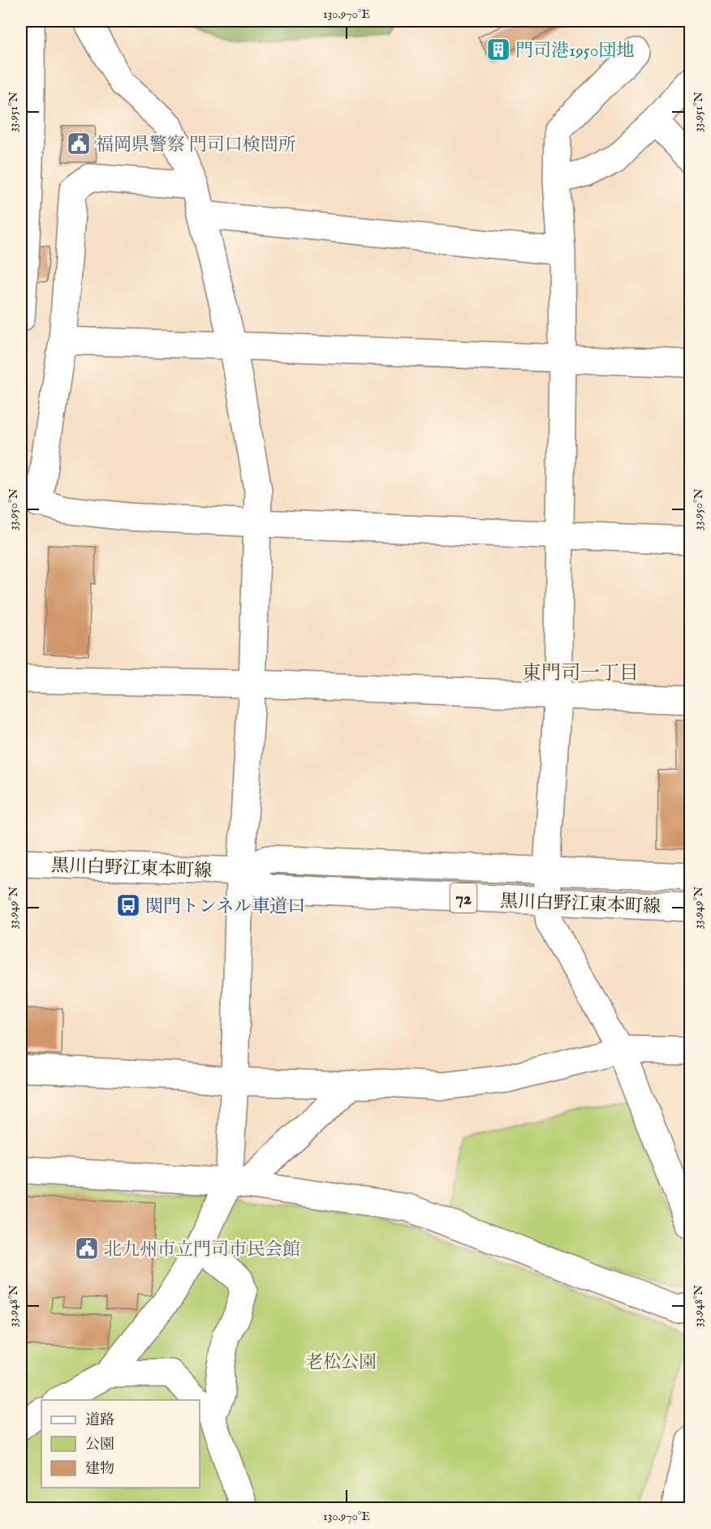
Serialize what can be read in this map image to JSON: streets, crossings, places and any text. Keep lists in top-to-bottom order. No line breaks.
{"streets":{"main road":["黒川白野江東本町線","72"]},"districts":["東門司一丁目"],"parks":["老松公園"],"places":{"building":["門司港1950団地"],"public building":["福岡県警察 門司口検問所","北九州市立門司市民会館"],"bus stop":["関門トンネル車道口"]},"legend":["道路","公園","建物"],"coordinates":["130.970°E","33.951°N","33.950°N","33.949°N","33.948°N"]}
